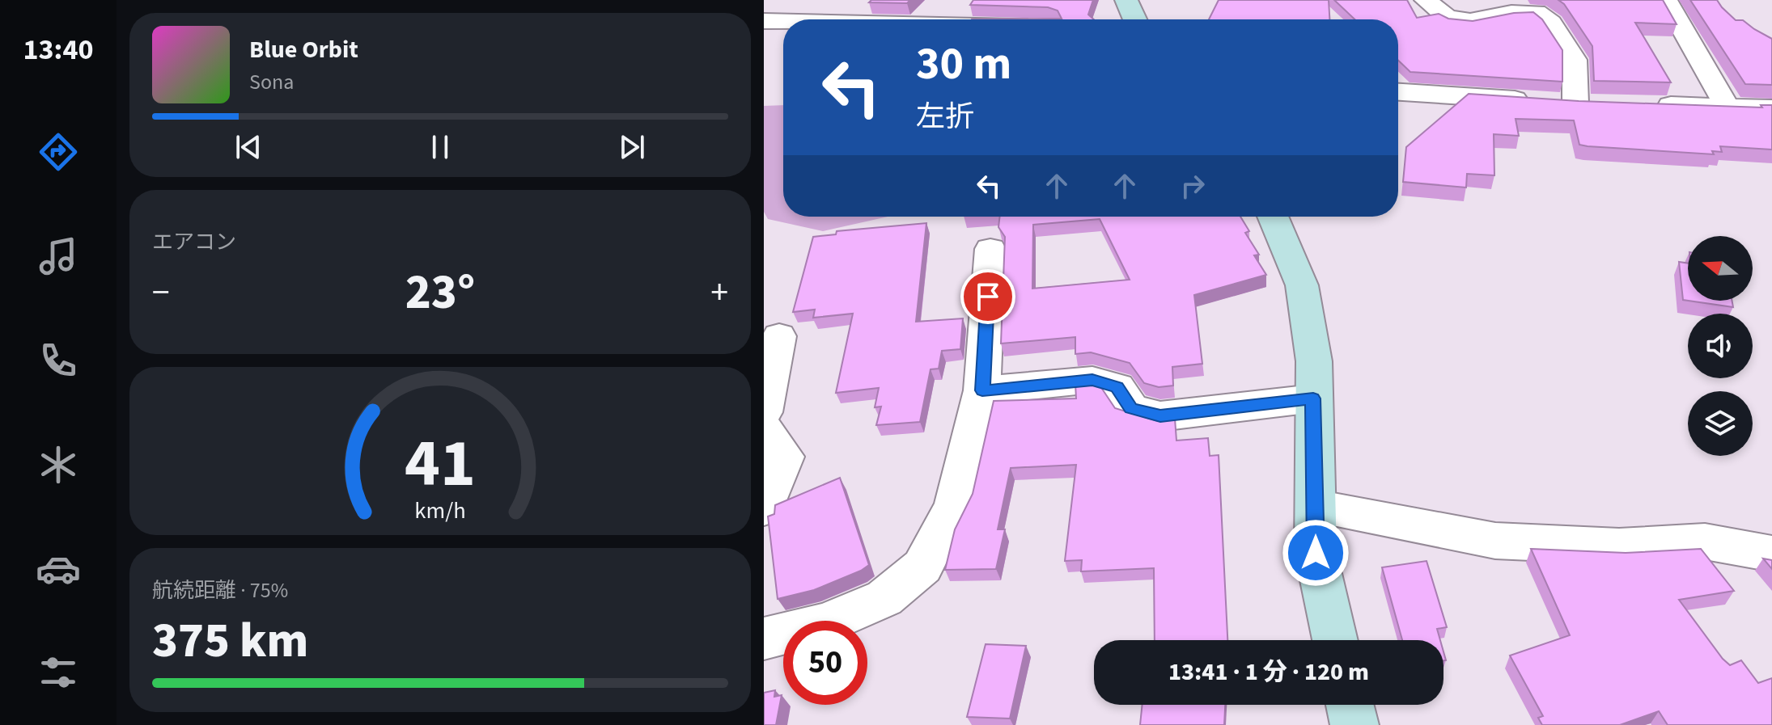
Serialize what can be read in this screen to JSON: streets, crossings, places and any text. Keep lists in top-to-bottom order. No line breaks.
{"north":"left","page":{"tabs":"13:40","turn":["30 m","左折"],"song":["Blue Orbit","Sona"],"tile":["エアコン",["航続距離 · 75%","375 km"]],"heat":["−","23°","+"],"limit":"50","trip":"13:41 · 1 分 · 120 m","gauge":["41","km/h"]}}
